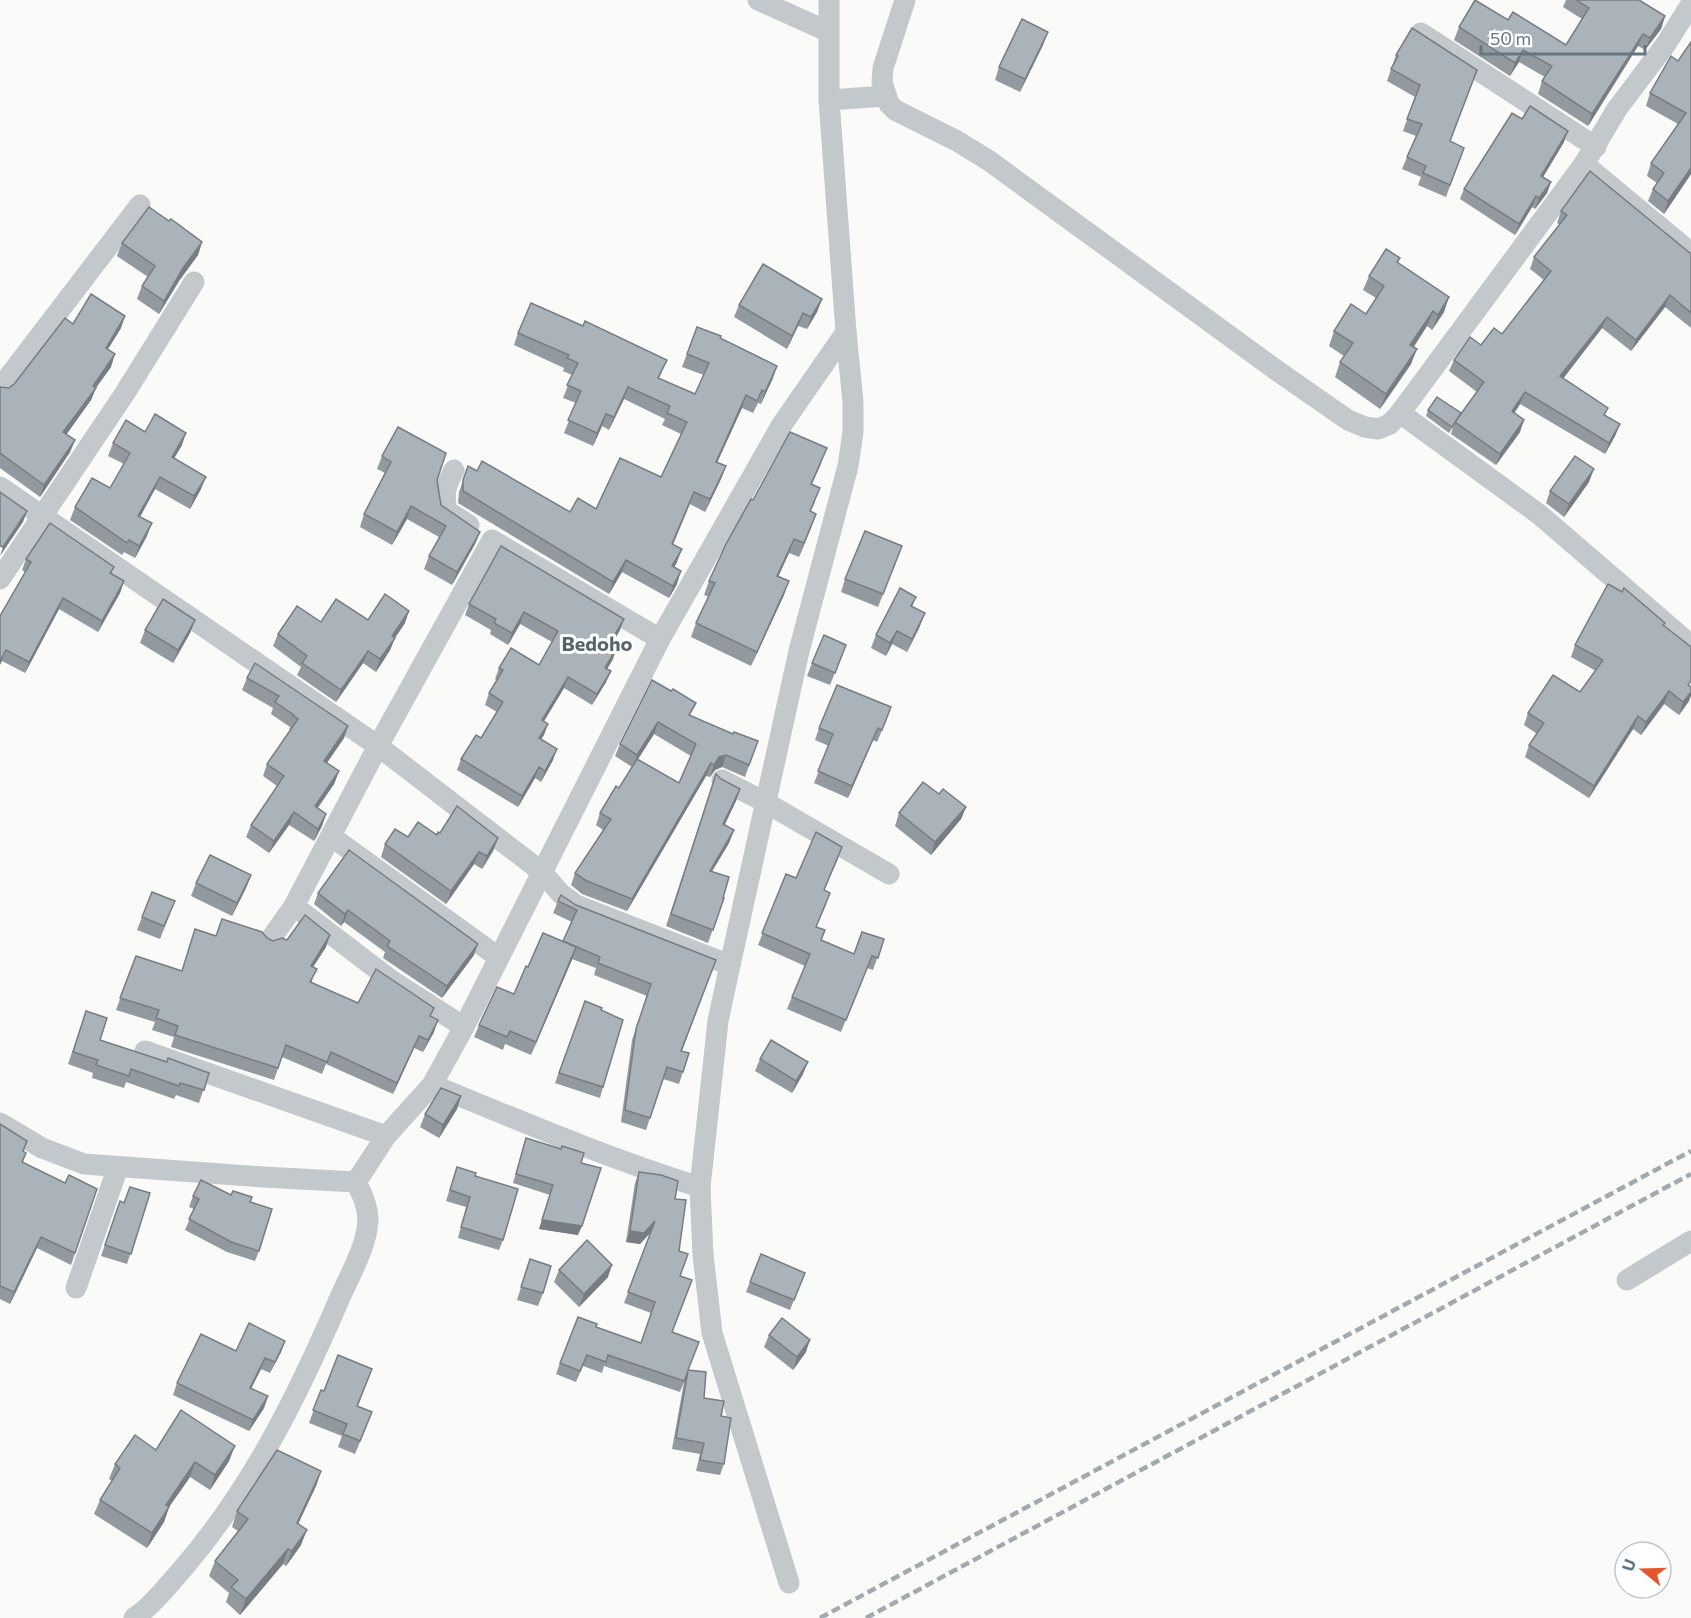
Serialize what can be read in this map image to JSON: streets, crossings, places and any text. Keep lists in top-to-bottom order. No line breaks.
{"districts":["Bedoho"],"scale_bar":"50 m","north":"left"}
